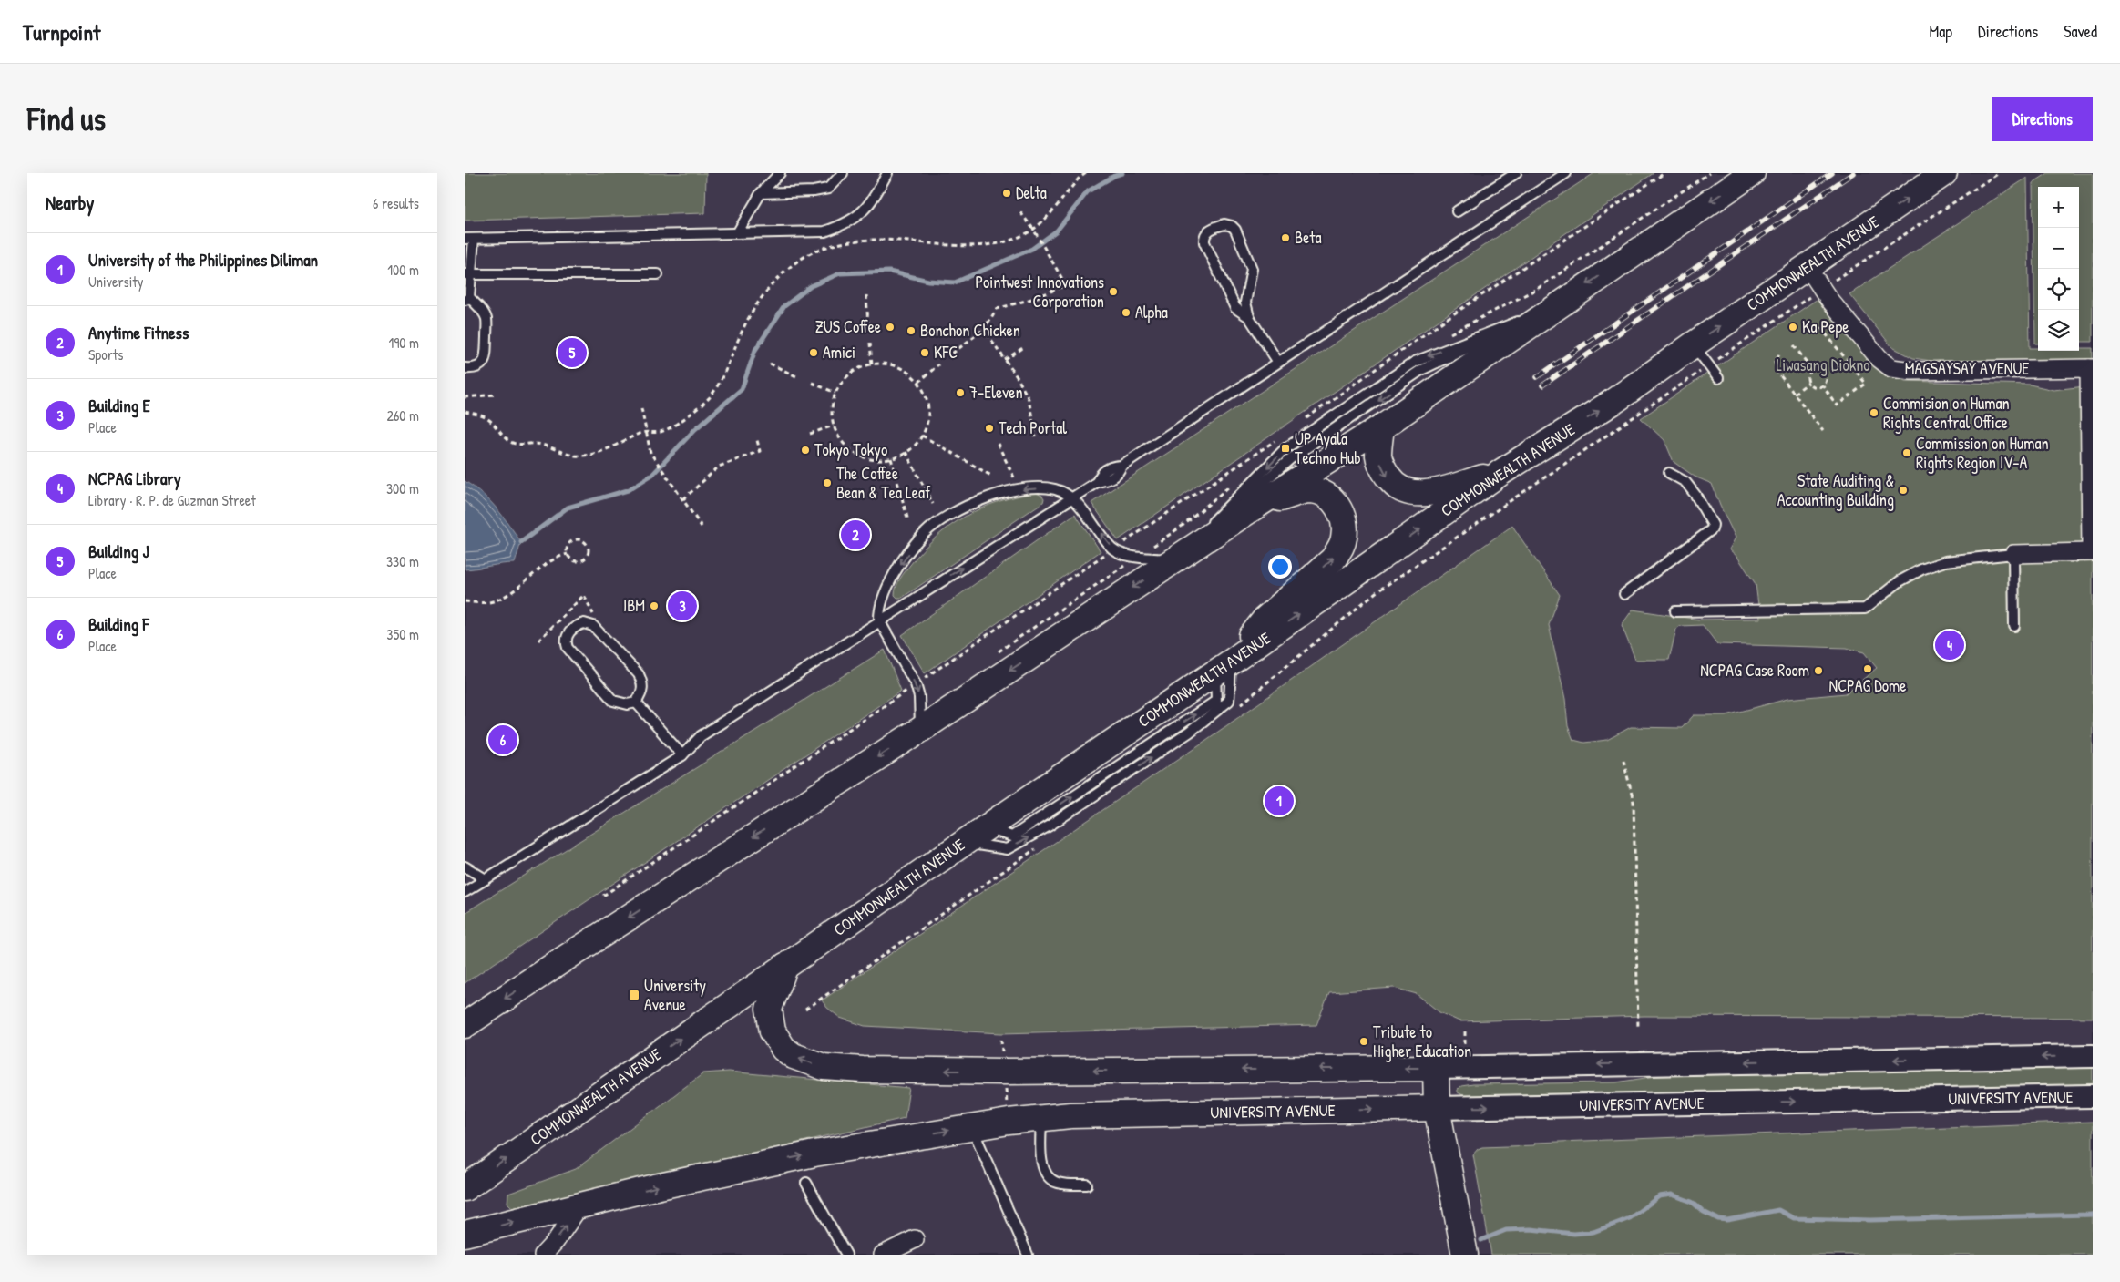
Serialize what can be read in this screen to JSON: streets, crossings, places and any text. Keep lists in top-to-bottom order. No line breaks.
{"streets":{"main road":["COMMONWEALTH AVENUE","UNIVERSITY AVENUE"],"street":["MAGSAYSAY AVENUE"]},"crossings":[["COMMONWEALTH AVENUE","MAGSAYSAY AVENUE"]],"parks":["Liwasang Diokno"],"places":{"other":["Delta","Beta","Pointwest Innovations Corporation","Alpha","ZUS Coffee","Ka Pepe","Bonchon Chicken","Amici","KFC","7-Eleven","Commision on Human Rights Central Office","Tech Portal","Tokyo Tokyo","Commission on Human Rights Region IV-A","The Coffee Bean & Tea Leaf","State Auditing & Accounting Building","IBM","NCPAG Dome","NCPAG Case Room","Tribute to Higher Education"],"transit":["UP Ayala Techno Hub","University Avenue"]},"page":{"header":"Turnpoint","nav":["Map","Directions","Saved"],"buttons":"Directions","title":"Find us","heading":["Nearby","6 results"],"map_buttons":["+","−"],"list":[{"mark":"1","name":"University of the Philippines Diliman","note":"University","value":"100 m"},{"mark":"2","name":"Anytime Fitness","note":"Sports","value":"190 m"},{"mark":"3","name":"Building E","note":"Place","value":"260 m"},{"mark":"4","name":"NCPAG Library","note":"Library · R. P. de Guzman Street","value":"300 m"},{"mark":"5","name":"Building J","note":"Place","value":"330 m"},{"mark":"6","name":"Building F","note":"Place","value":"350 m"}],"pins":["5","2","3","4","6","1"]}}
